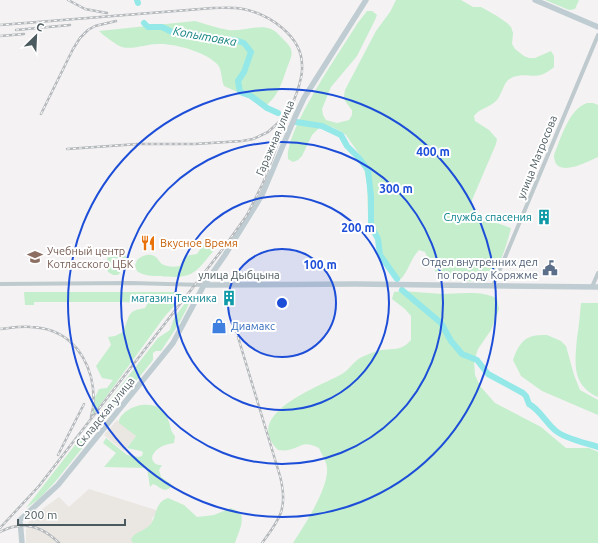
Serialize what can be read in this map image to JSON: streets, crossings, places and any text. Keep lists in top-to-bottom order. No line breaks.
{"streets":{"street":["Гаражная улица","улица Матросова","улица Дыбцына","Складская улица"]},"crossings":[["Гаражная улица","улица Дыбцына"],["Гаражная улица","Складская улица"],["улица Матросова","улица Дыбцына"],["улица Дыбцына","Складская улица"]],"water":["Копытовка"],"places":{"building":["Служба спасения","магазин Техника"],"restaurant":["Вкусное Время"],"school or university":["Учебный центр Котласского ЦБК"],"public building":["Отдел внутренних дел по городу Коряжме"],"shop":["Диамакс"]},"scale_bar":"200 m","north":"top right","rings":["400 m","300 m","200 m","100 m"]}
